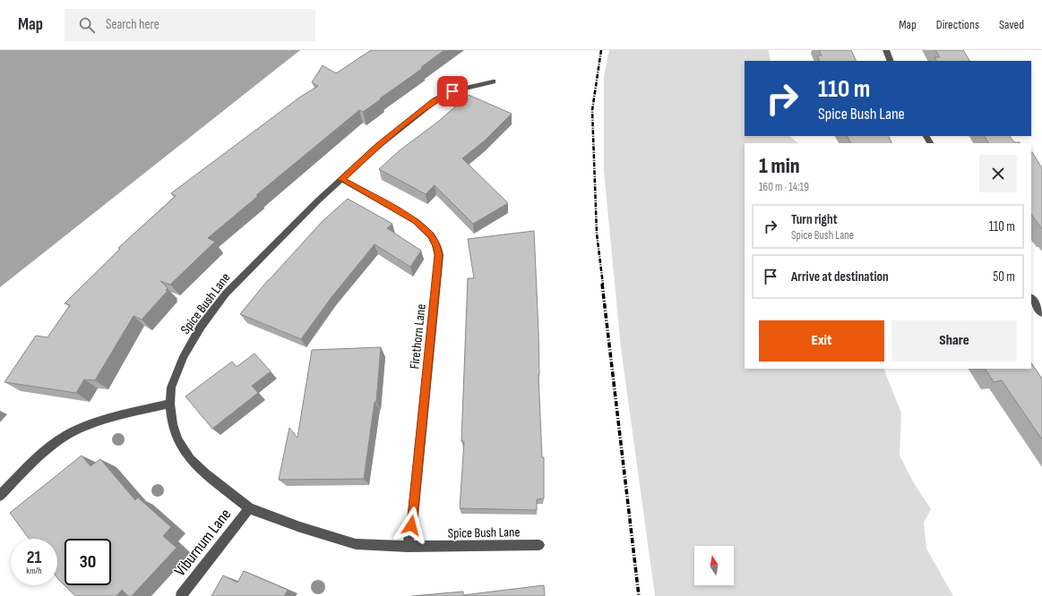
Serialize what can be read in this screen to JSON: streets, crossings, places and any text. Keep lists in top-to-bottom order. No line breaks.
{"streets":{"street":["Spice Bush Lane","Firethorn Lane","Viburnum Lane"]},"crossings":[["Spice Bush Lane","Firethorn Lane"],["Spice Bush Lane","Viburnum Lane"]],"north":"top","page":{"header":"Map","search":"Search here","nav":["Map","Directions","Saved"],"turn":["110 m","Spice Bush Lane"],"heading":["1 min","160 m · 14:19"],"list":[{"name":"Turn right","note":"Spice Bush Lane","value":"110 m"},{"name":"Arrive at destination","value":"50 m"}],"buttons":["Exit","Share"],"speed":"21 km/h","limit":"30"}}
